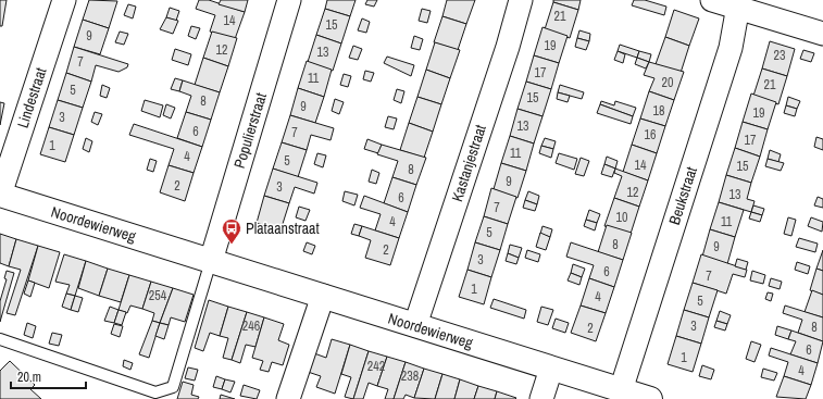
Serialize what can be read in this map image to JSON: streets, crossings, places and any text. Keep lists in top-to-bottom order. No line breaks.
{"streets":{"street":["Lindestraat","Populierstraat","Kastanjestraat","Beukstraat","Noordewierweg"]},"crossings":[["Lindestraat","Noordewierweg"],["Populierstraat","Noordewierweg"],["Kastanjestraat","Noordewierweg"],["Beukstraat","Noordewierweg"]],"places":{"bus stop":["Plataanstraat"]},"house_numbers":["21","14","15","9","19","12","13","23","7","17","11","20","21","5","15","8","9","18","19","3","13","6","7","16","17","1","11","4","5","14","15","8","9","2","3","12","13","6","7","10","4","11","5","8","9","2","3","6","7","1","254","4","5","246","3","8","2","6","1","242","4","238"],"scale_bar":"20 m"}
